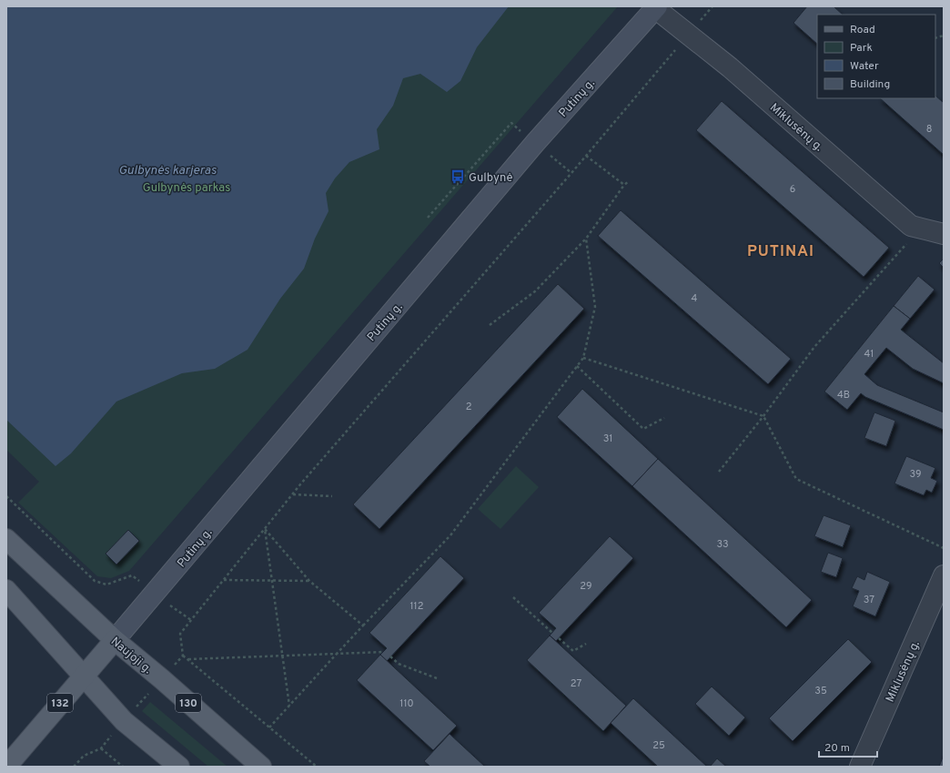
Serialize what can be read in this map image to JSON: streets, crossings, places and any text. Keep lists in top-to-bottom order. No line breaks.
{"streets":{"main road":["Putinų g.","Naujoji g.","132","130"],"street":["Miklusėnų g."]},"crossings":[["Putinų g.","Miklusėnų g."],["Putinų g.","Naujoji g."],["Putinų g.","132"],["Naujoji g.","132"]],"districts":["PUTINAI"],"water":["Gulbynės karjeras"],"parks":["Gulbynės parkas"],"places":{"bus stop":["Gulbynė"]},"house_numbers":["8","6","4","41","4B","2","31","39","33","29","37","112","27","35","110","25"],"legend":["Road","Park","Water","Building"],"scale_bar":"20 m"}
